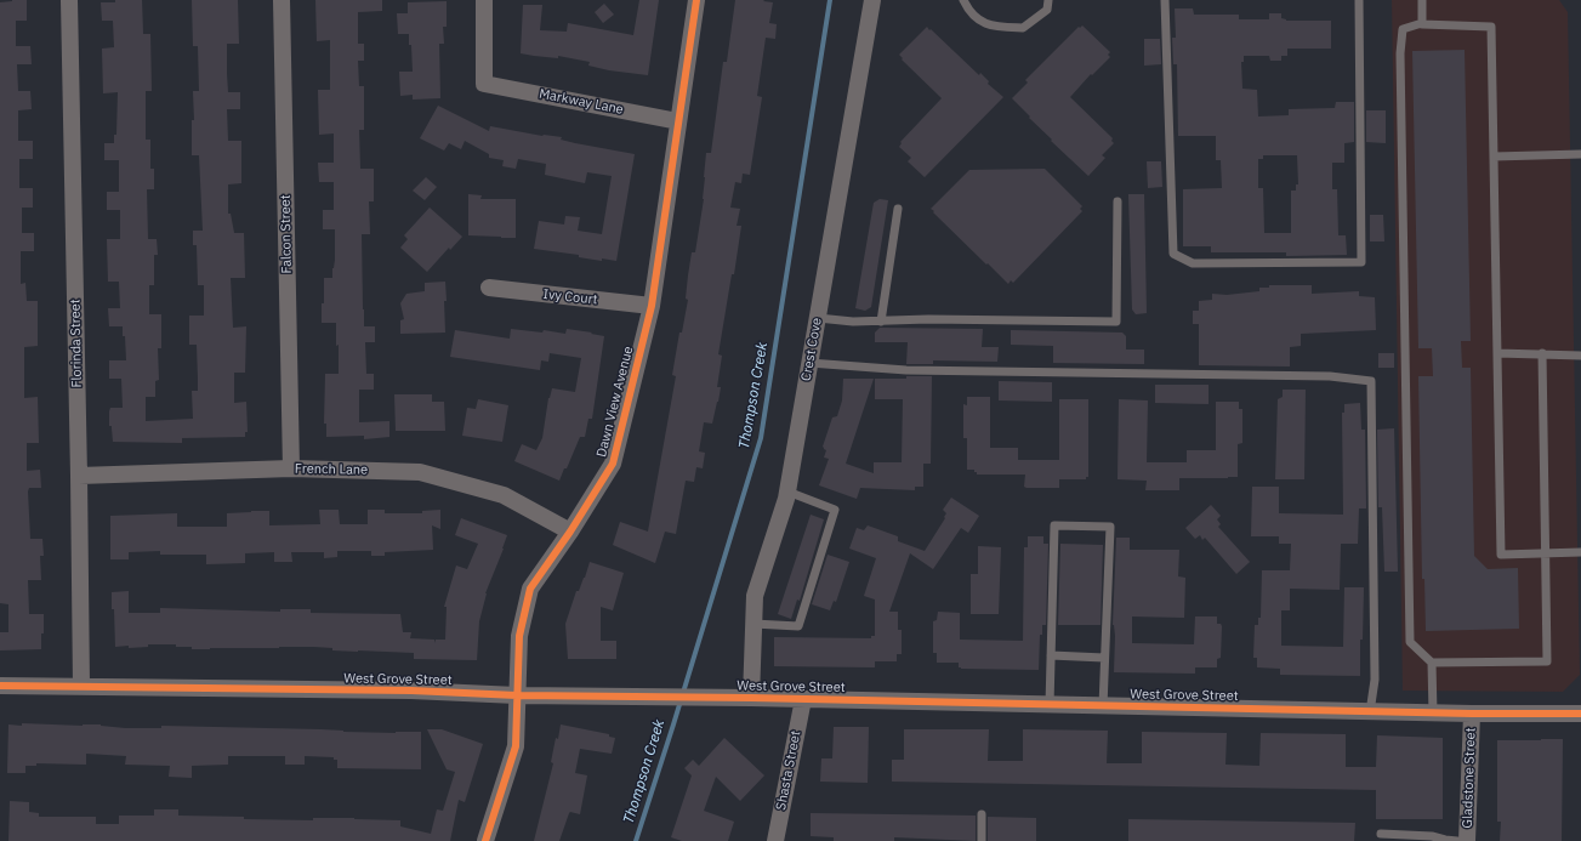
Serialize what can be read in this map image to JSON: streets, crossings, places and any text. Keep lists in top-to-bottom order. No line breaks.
{"streets":{"street":["Markway Lane","Falcon Street","Ivy Court","Florinda Street","Crest Cove","Dawn View Avenue","French Lane","West Grove Street","Shasta Street","Gladstone Street"]},"crossings":[["Markway Lane","Dawn View Avenue"],["Falcon Street","French Lane"],["Ivy Court","Dawn View Avenue"],["Florinda Street","French Lane"],["Florinda Street","West Grove Street"],["Crest Cove","West Grove Street"],["Dawn View Avenue","French Lane"],["Dawn View Avenue","West Grove Street"],["West Grove Street","Shasta Street"],["West Grove Street","Gladstone Street"]],"water":["Thompson Creek"]}
